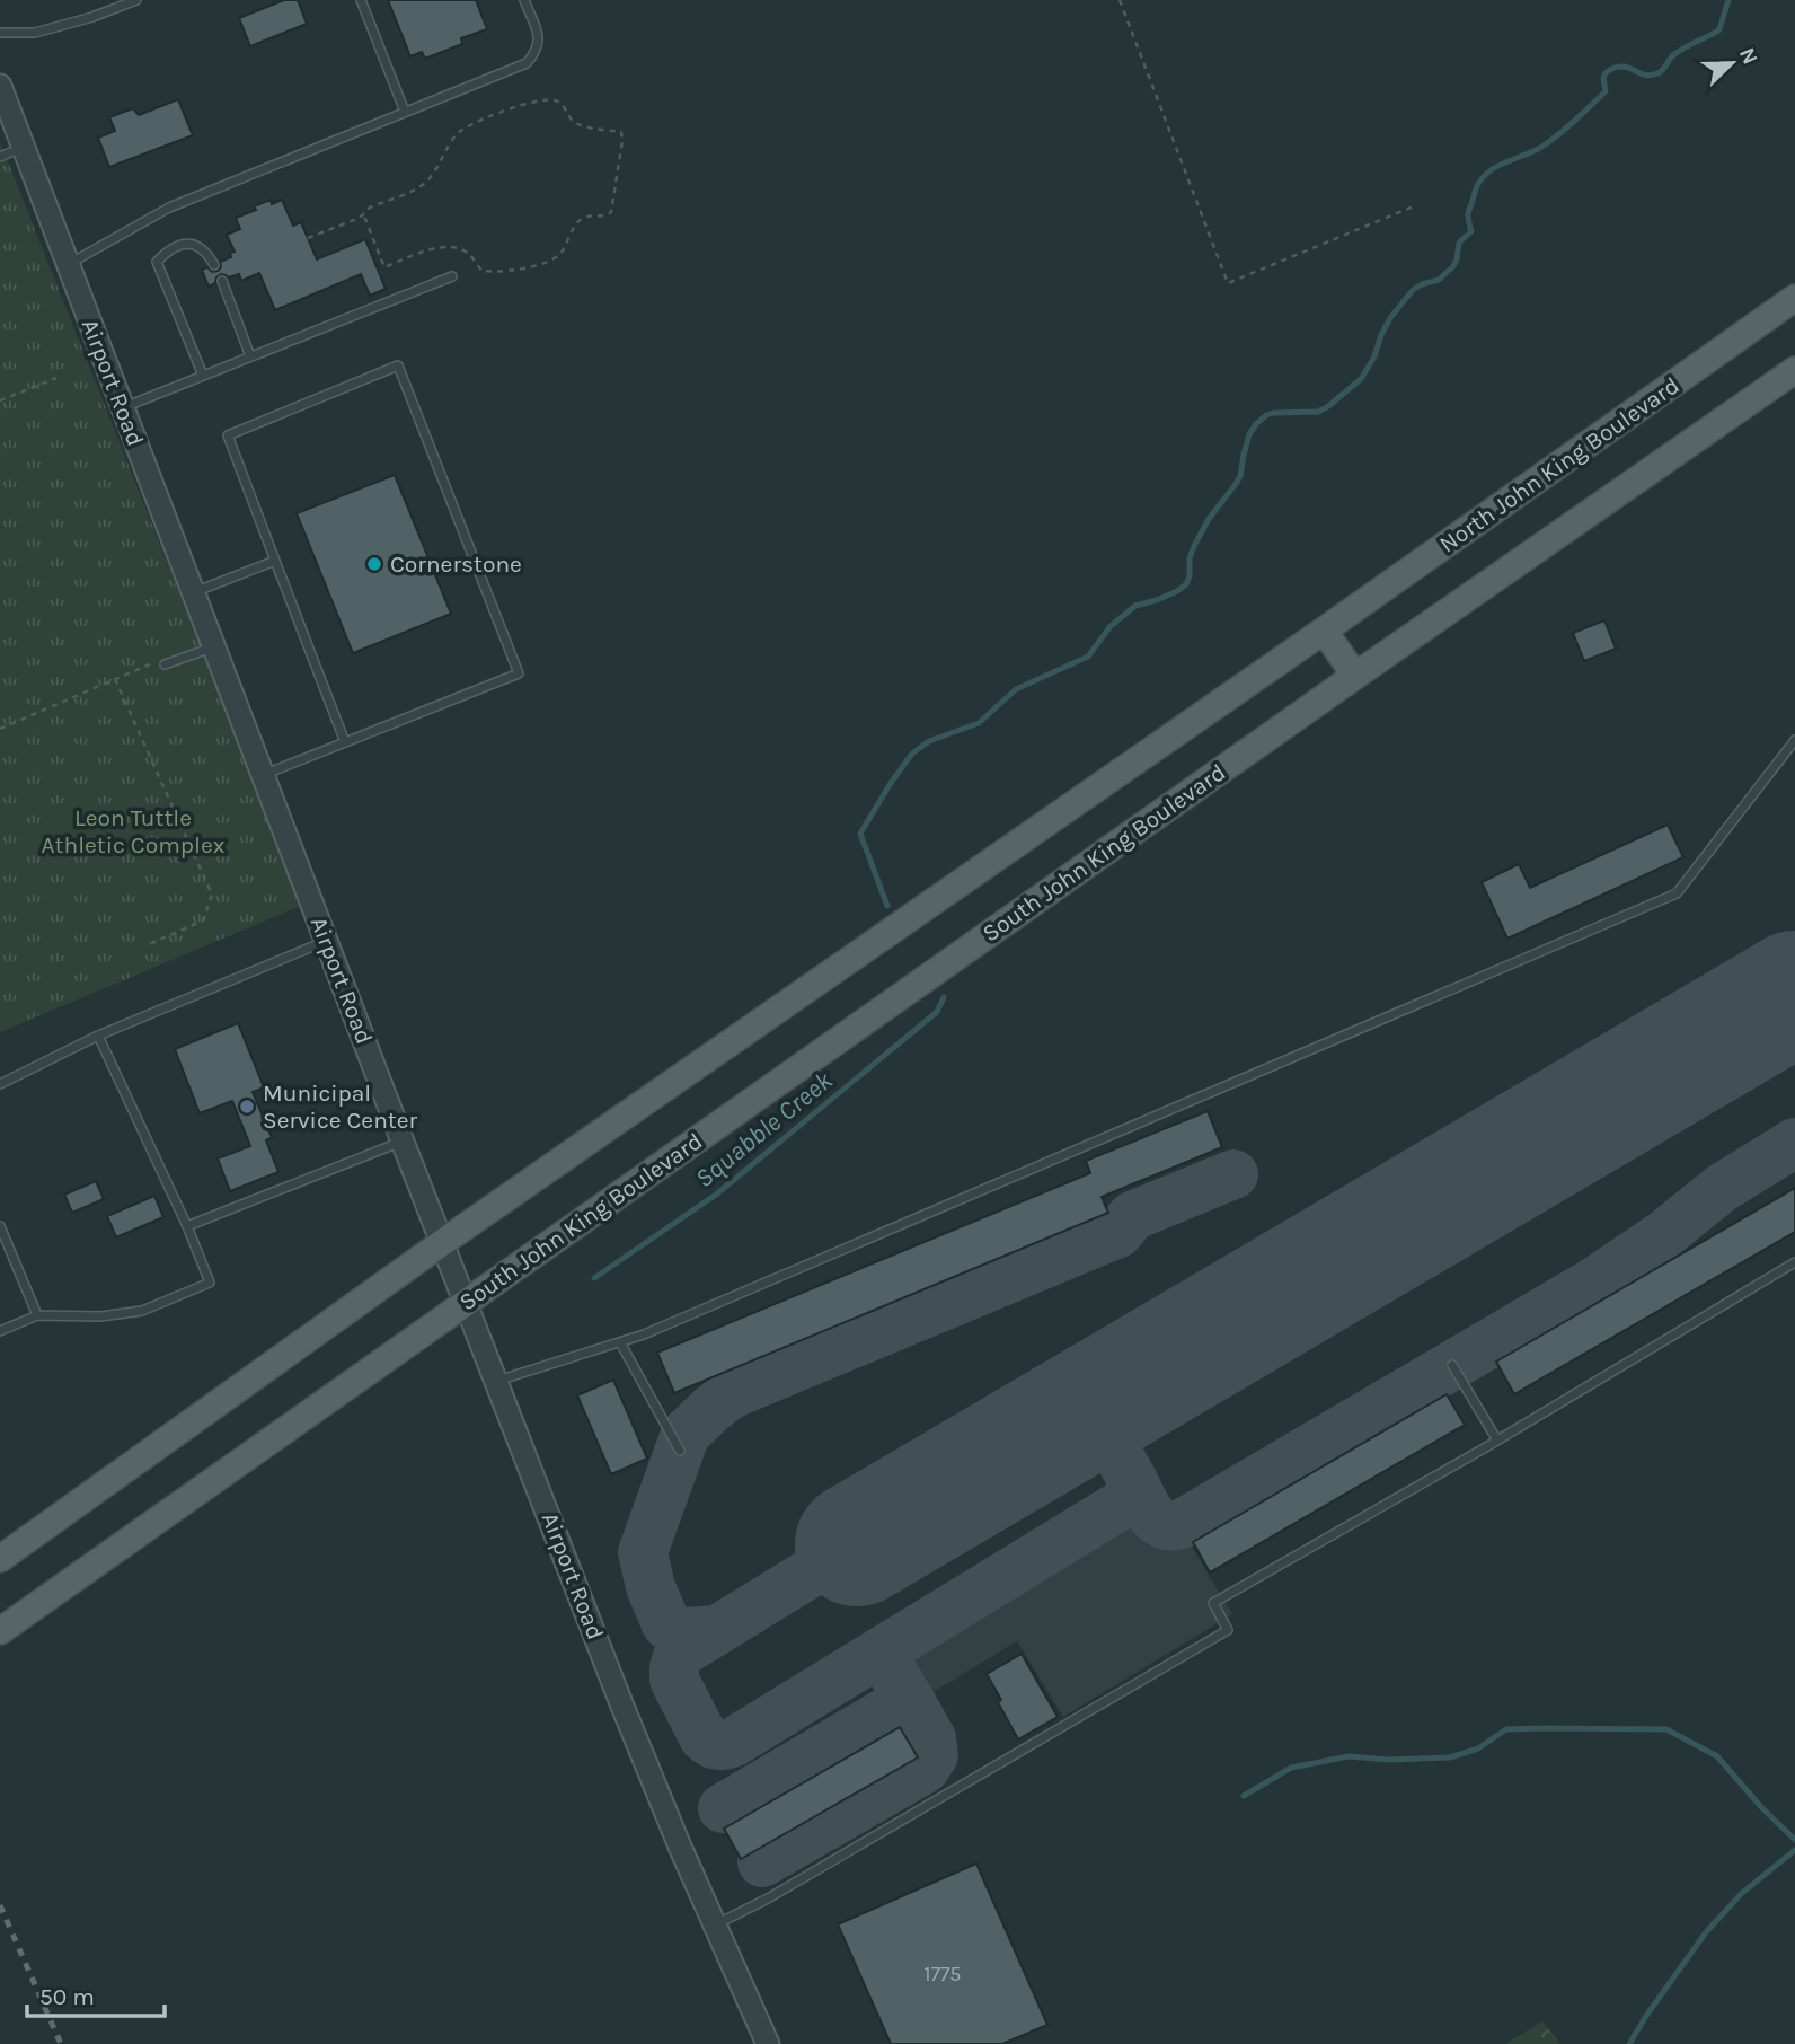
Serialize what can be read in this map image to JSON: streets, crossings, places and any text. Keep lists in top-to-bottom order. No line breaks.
{"streets":{"main road":["North John King Boulevard","South John King Boulevard"],"street":["Airport Road"]},"crossings":[["Airport Road","South John King Boulevard"]],"water":["Squabble Creek"],"parks":["Leon Tuttle Athletic Complex"],"places":["Cornerstone","Municipal Service Center"],"house_numbers":["1775"],"scale_bar":"50 m","north":"top right"}
